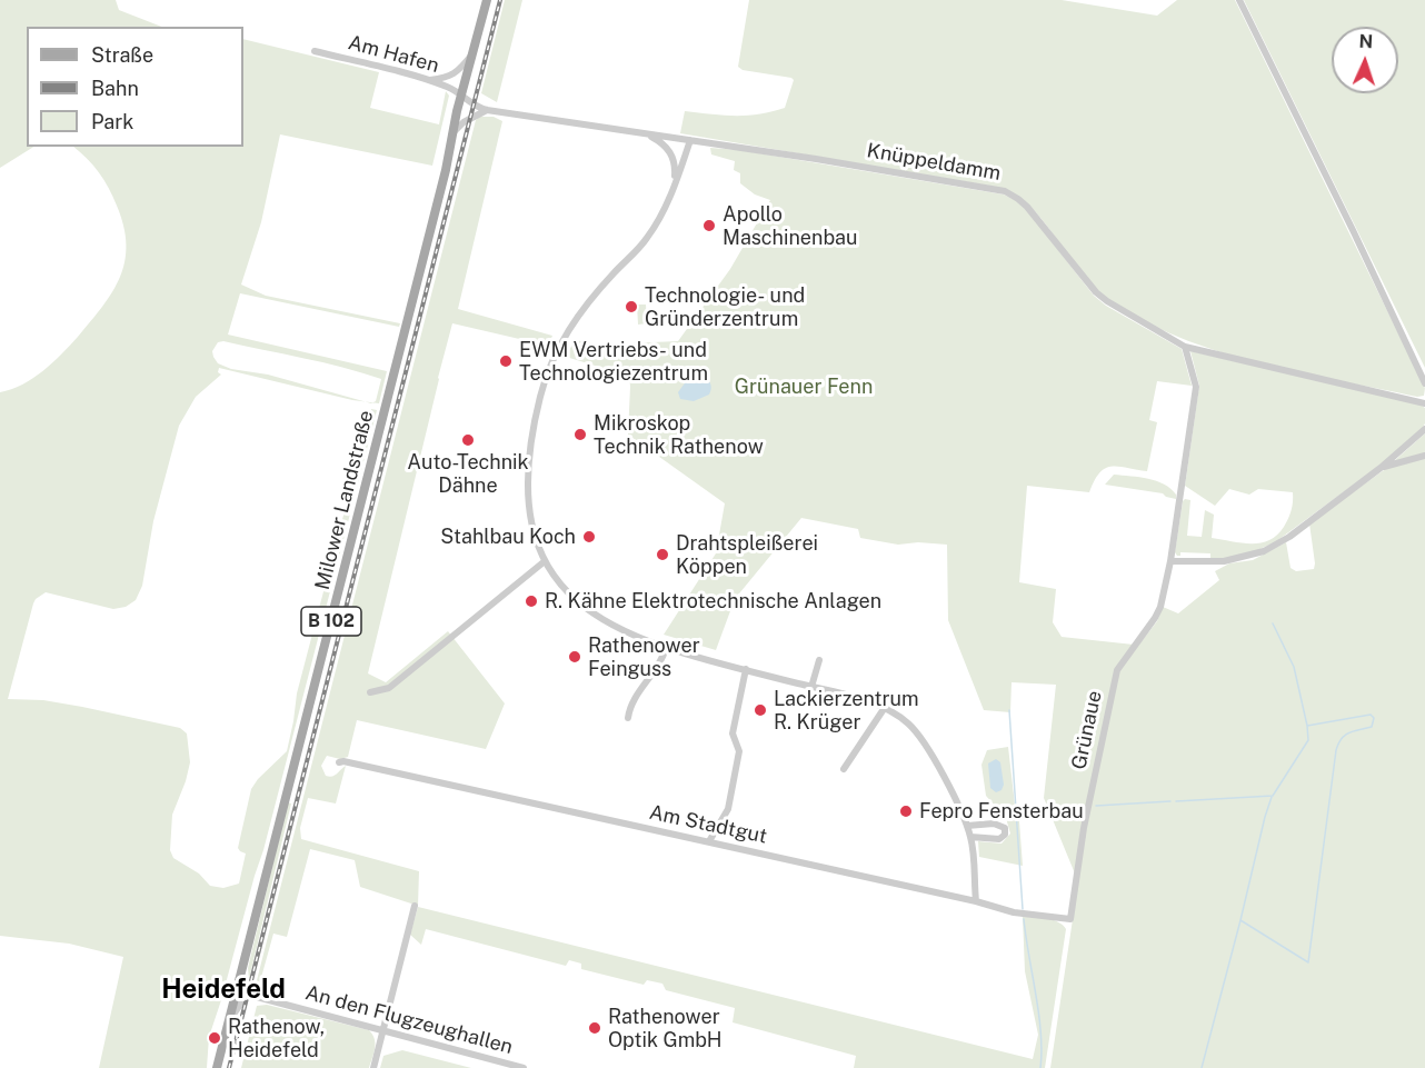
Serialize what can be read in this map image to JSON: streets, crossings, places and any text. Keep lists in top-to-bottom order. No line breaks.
{"streets":{"main road":["Milower Landstraße","B 102"],"street":["Am Hafen","Knüppeldamm","Grünaue","Am Stadtgut","An den Flugzeughallen"]},"crossings":[["Am Hafen","Milower Landstraße"],["Knüppeldamm","Grünaue"],["Milower Landstraße","An den Flugzeughallen"],["Grünaue","Am Stadtgut"]],"districts":["Heidefeld"],"parks":["Grünauer Fenn"],"places":["Apollo Maschinenbau","Technologie- und Gründerzentrum","EWM Vertriebs- und Technologiezentrum","Mikroskop Technik Rathenow","Auto-Technik Dähne","Stahlbau Koch","Drahtspleißerei Köppen","R. Kähne Elektrotechnische Anlagen","Rathenower Feinguss","Lackierzentrum R. Krüger","Fepro Fensterbau","Rathenower Optik GmbH","Rathenow, Heidefeld"],"legend":["Straße","Bahn","Park"],"north":"top"}
